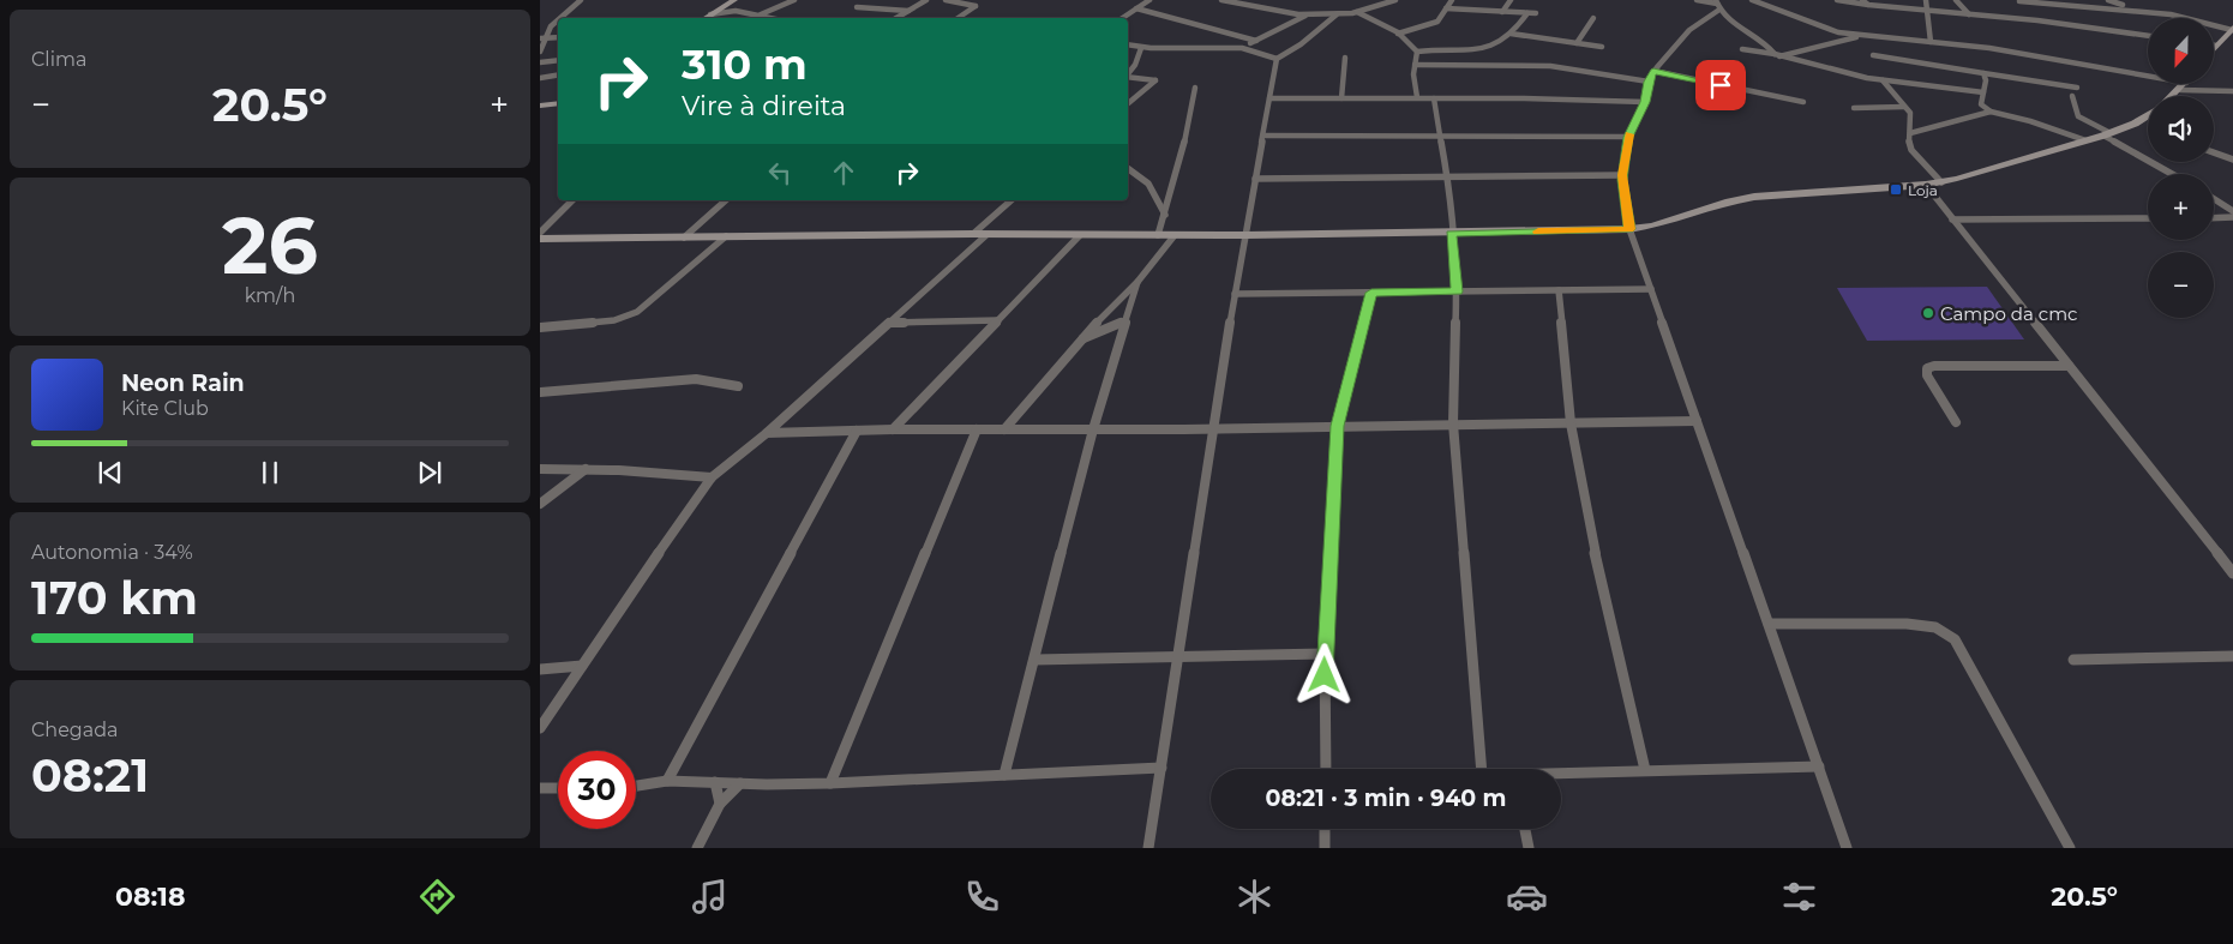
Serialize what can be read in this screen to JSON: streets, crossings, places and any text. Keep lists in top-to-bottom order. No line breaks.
{"places":{"transit":["Loja"],"other":["Campo da cmc"]},"north":"bottom","page":{"tile":["Clima",["26","km/h"],["Autonomia · 34%","170 km"],["Chegada","08:21"]],"map_buttons":["+","−"],"turn":["310 m","Vire à direita"],"heat":["−","20.5°","+"],"song":["Neon Rain","Kite Club"],"limit":"30","trip":"08:21 · 3 min · 940 m","tabs":["08:18","20.5°"]}}
